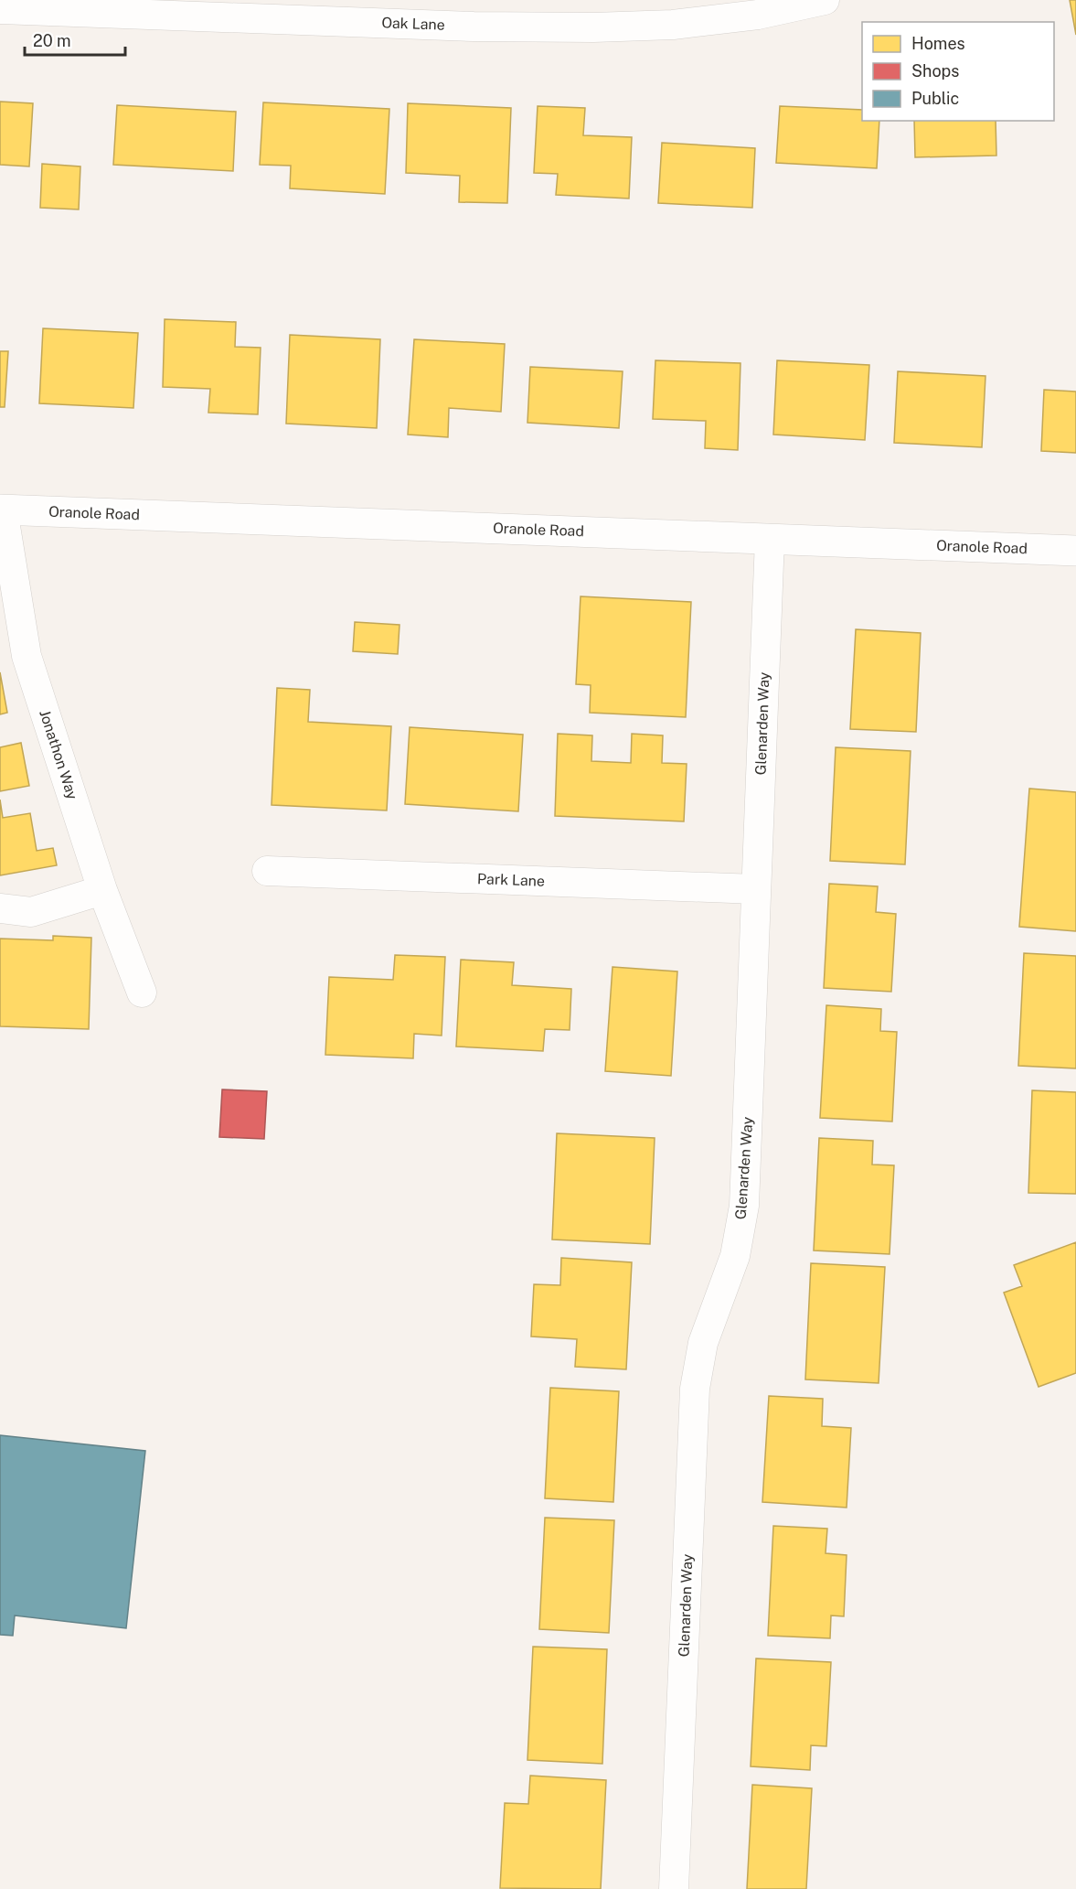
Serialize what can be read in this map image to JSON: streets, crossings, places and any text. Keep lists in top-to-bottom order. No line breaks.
{"streets":{"street":["Oak Lane","Oranole Road","Glenarden Way","Jonathon Way","Park Lane"]},"crossings":[["Oranole Road","Glenarden Way"],["Oranole Road","Jonathon Way"],["Glenarden Way","Park Lane"]],"legend":["Homes","Shops","Public"],"scale_bar":"20 m"}
